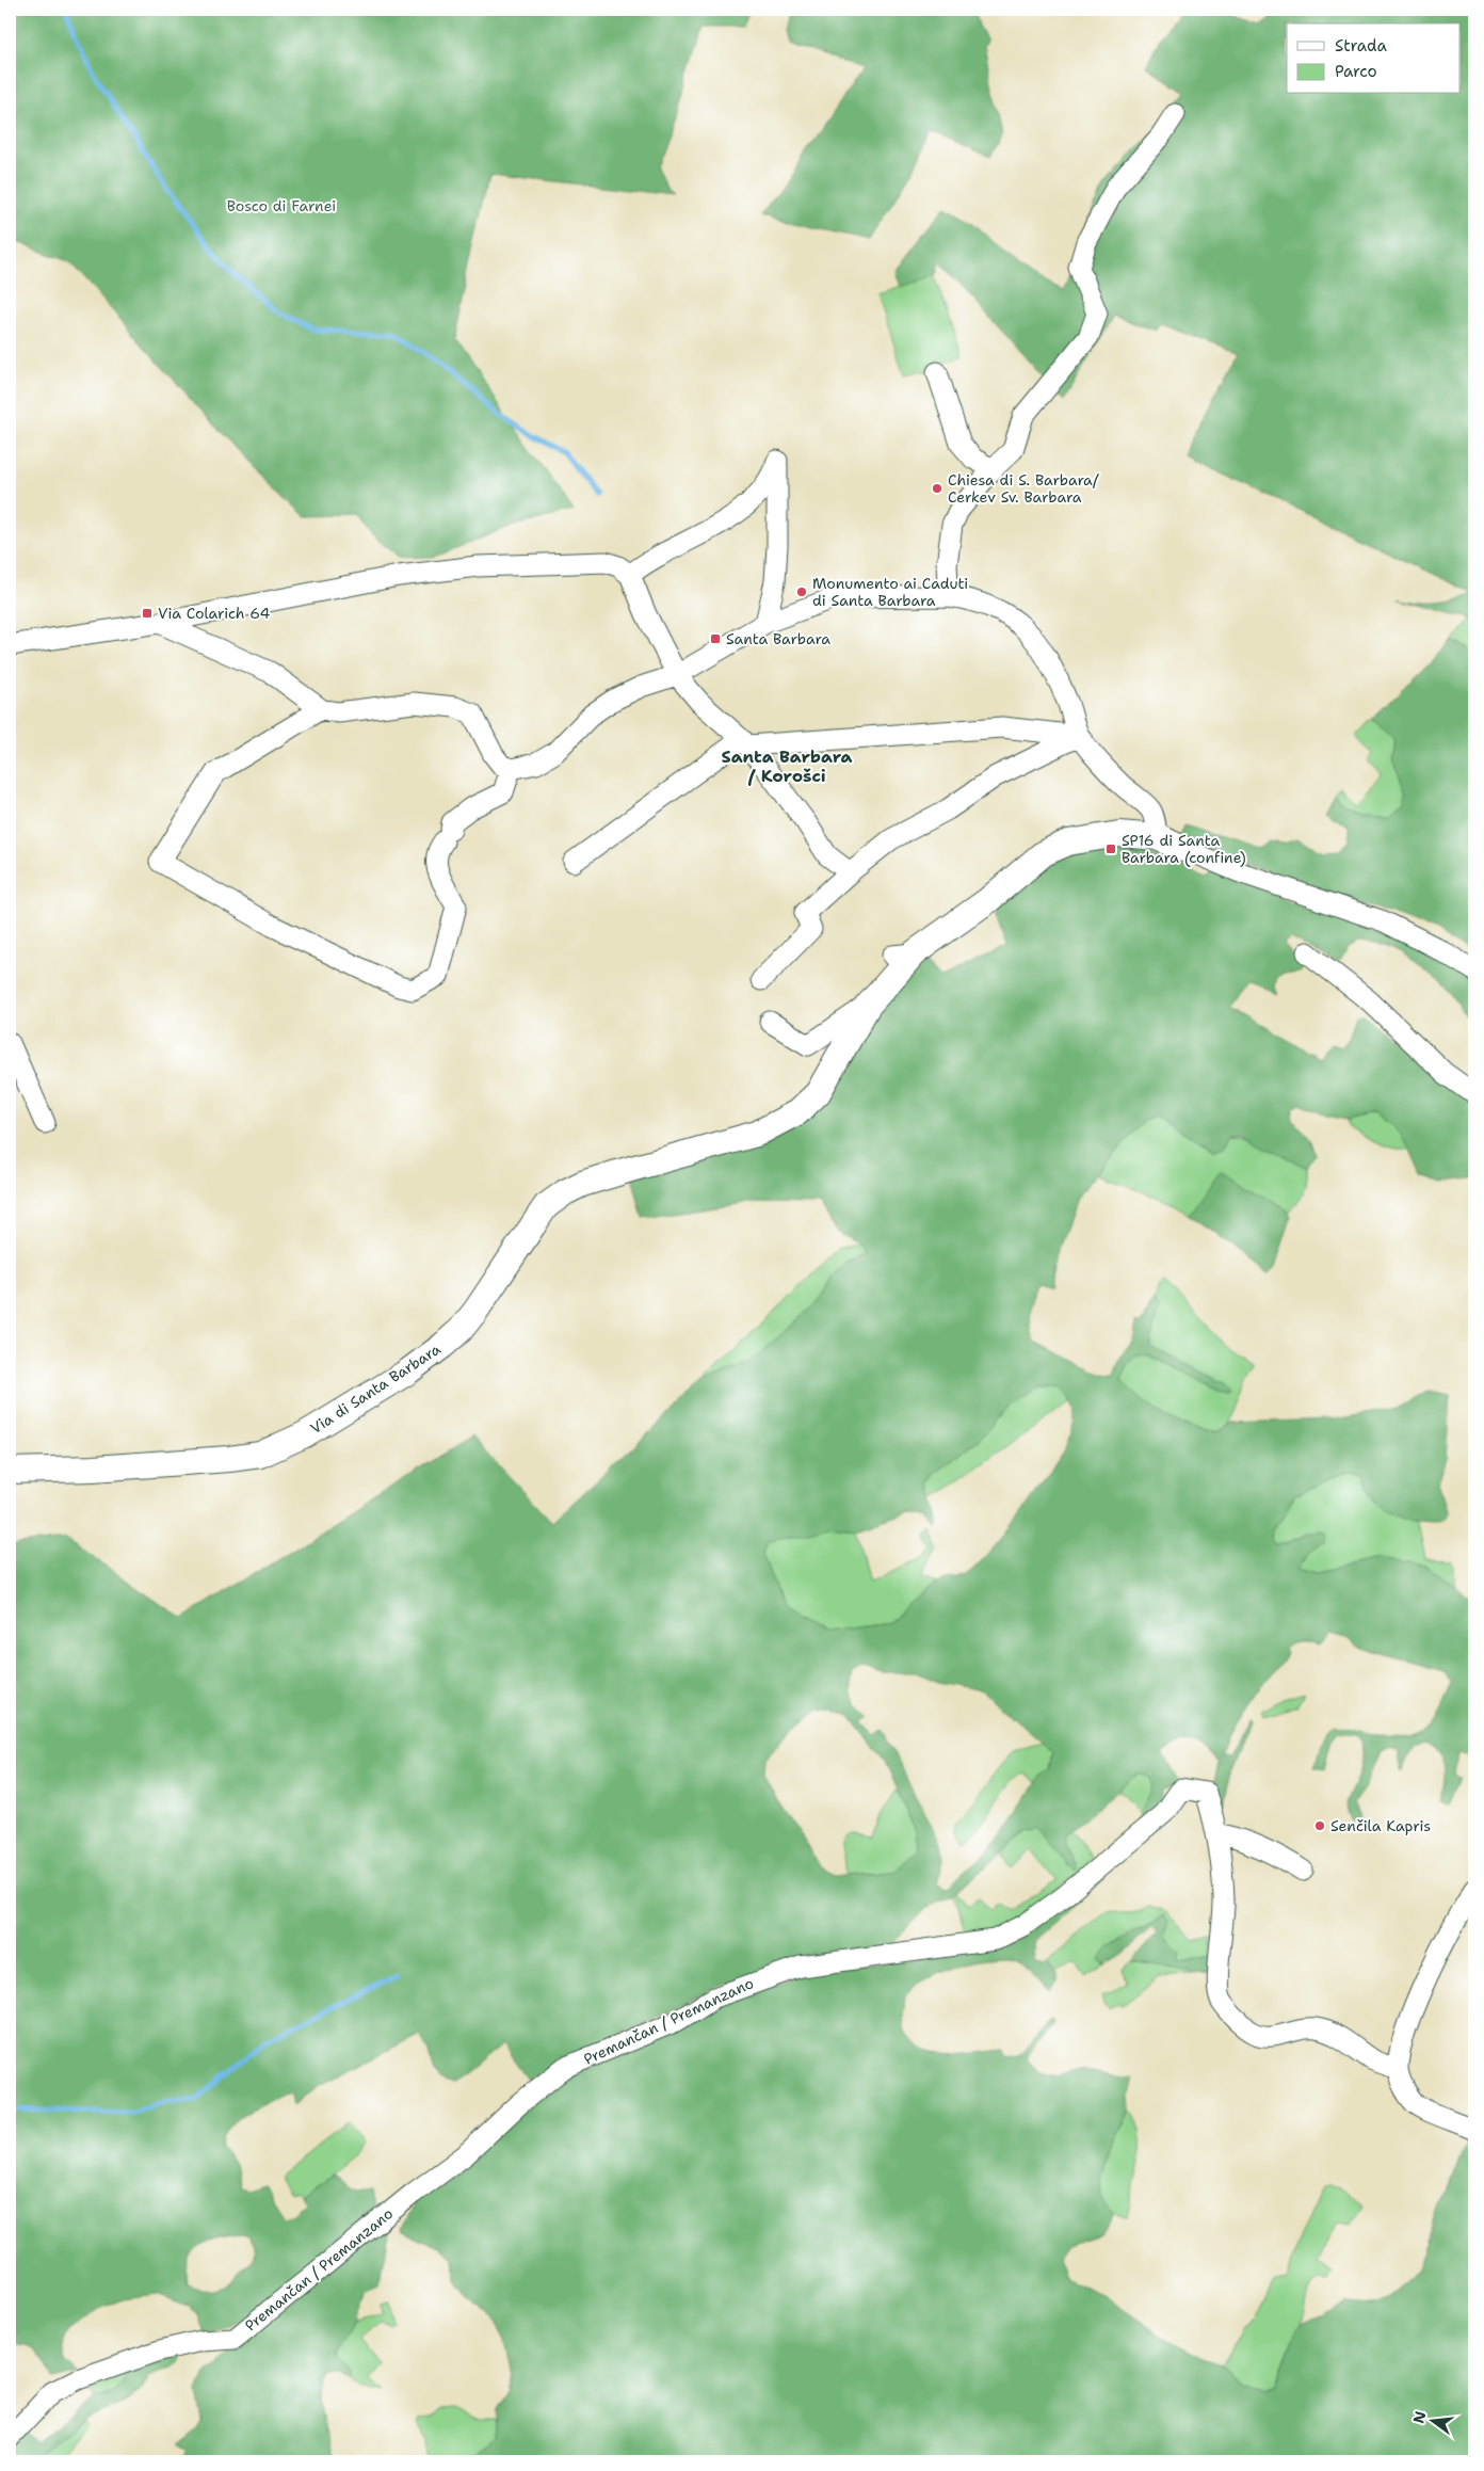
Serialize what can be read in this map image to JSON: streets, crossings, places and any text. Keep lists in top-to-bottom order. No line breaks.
{"streets":{"street":["Via di Santa Barbara","Premančan / Premanzano"]},"districts":["Santa Barbara / Korošci"],"parks":["Bosco di Farnei"],"places":{"other":["Chiesa di S. Barbara/ Cerkev Sv. Barbara","Monumento ai Caduti di Santa Barbara","Senčila Kapris"],"transit":["Via Colarich 64","Santa Barbara","SP16 di Santa Barbara (confine)"]},"legend":["Strada","Parco"],"north":"left"}
